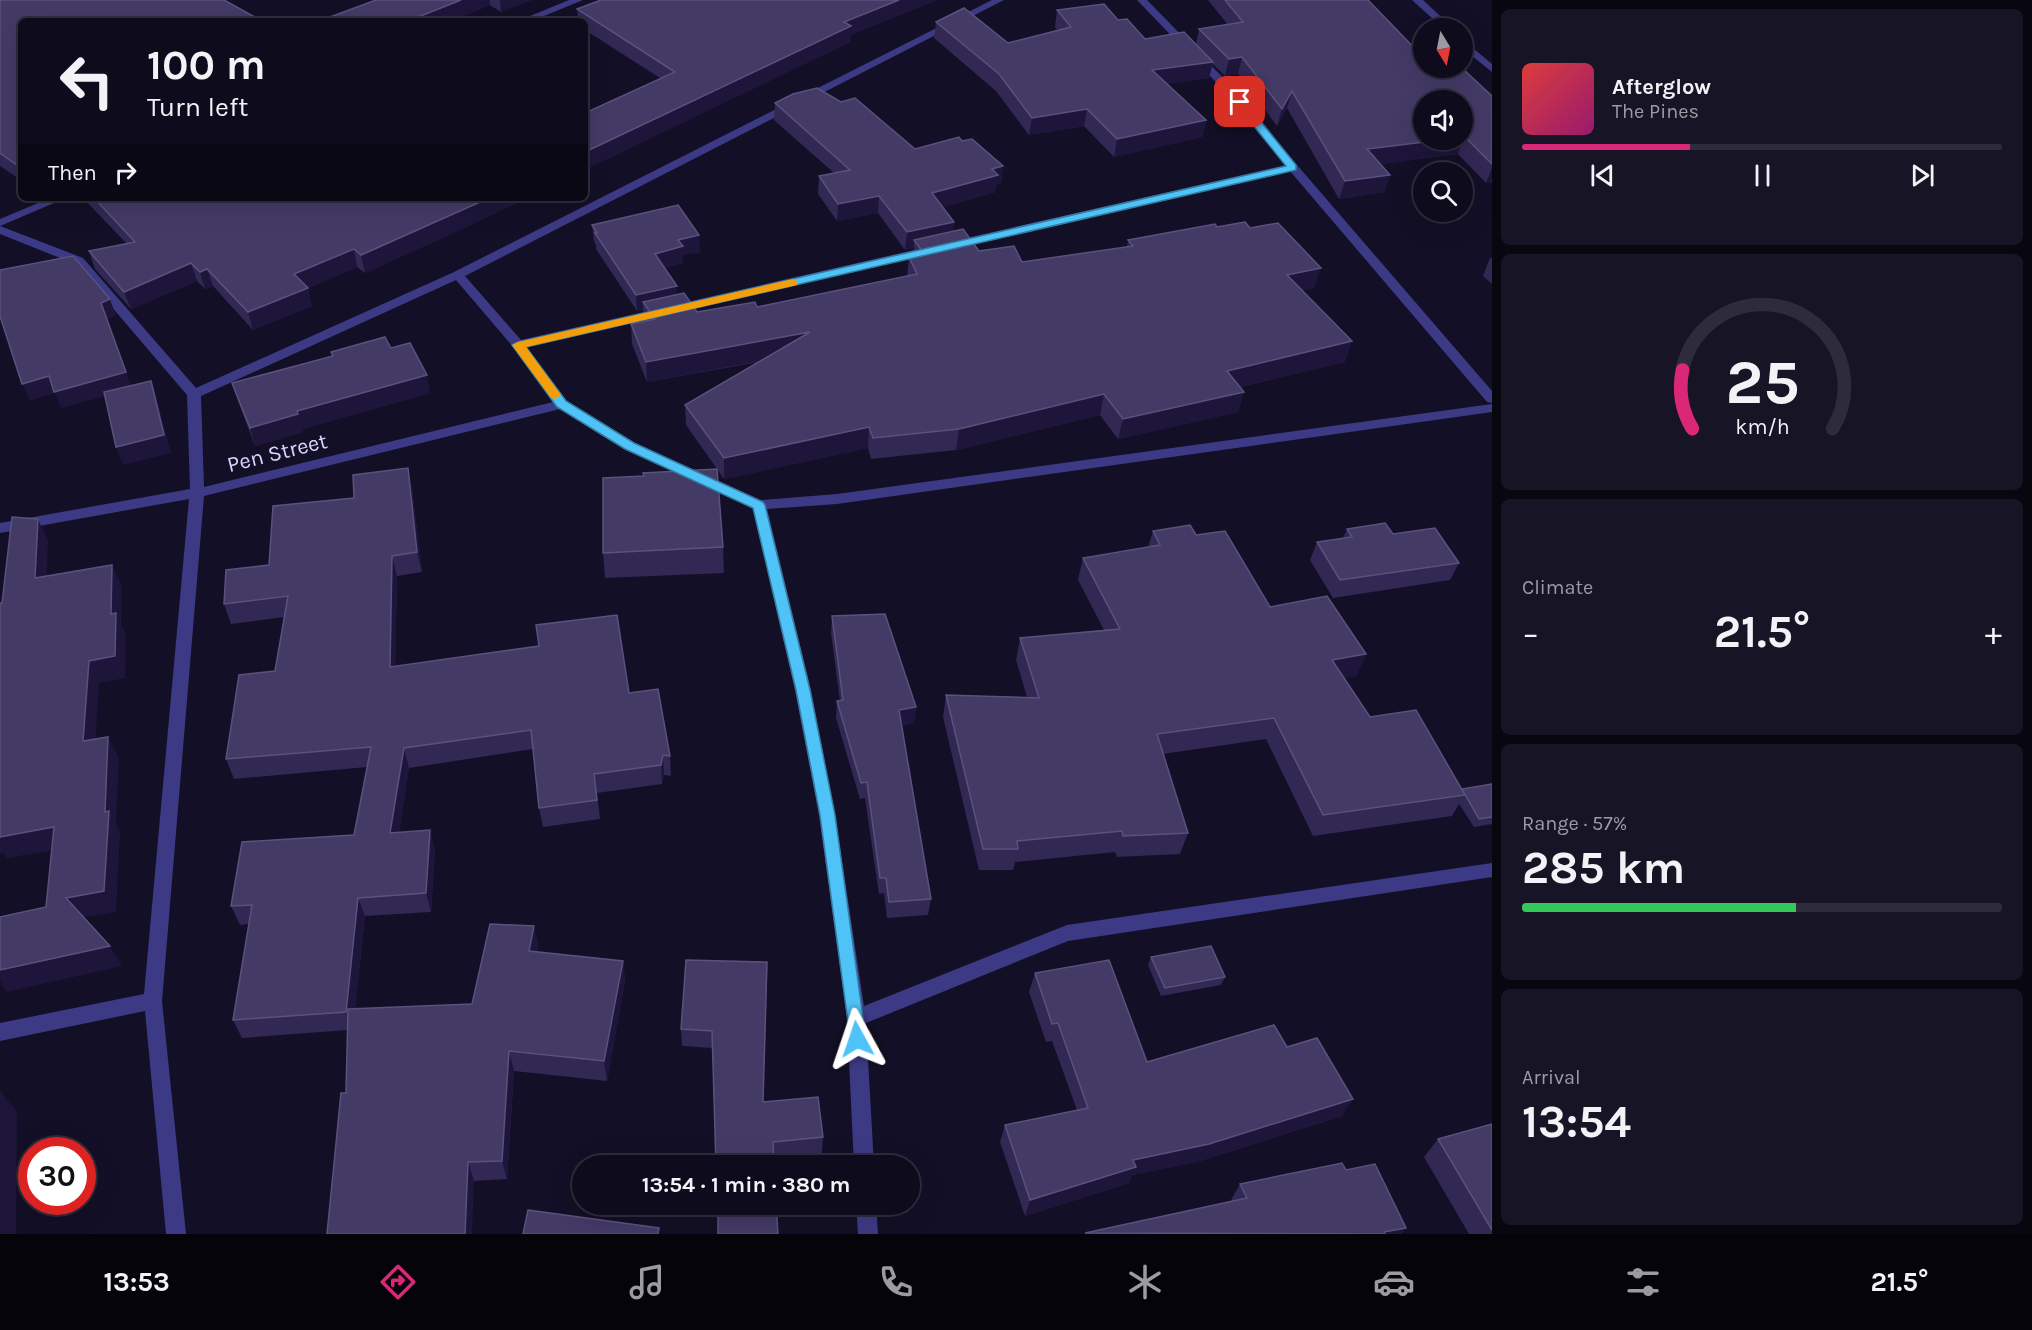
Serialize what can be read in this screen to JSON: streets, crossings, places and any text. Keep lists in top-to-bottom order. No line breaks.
{"streets":{"street":["Pen Street"]},"north":"bottom","page":{"turn":["100 m","Turn left"],"song":["Afterglow","The Pines"],"then":"Then","tile":["Climate",["Range · 57%","285 km"],["Arrival","13:54"]],"heat":["−","21.5°","+"],"limit":"30","trip":"13:54 · 1 min · 380 m","tabs":["13:53","21.5°"],"gauge":["25","km/h"]}}
